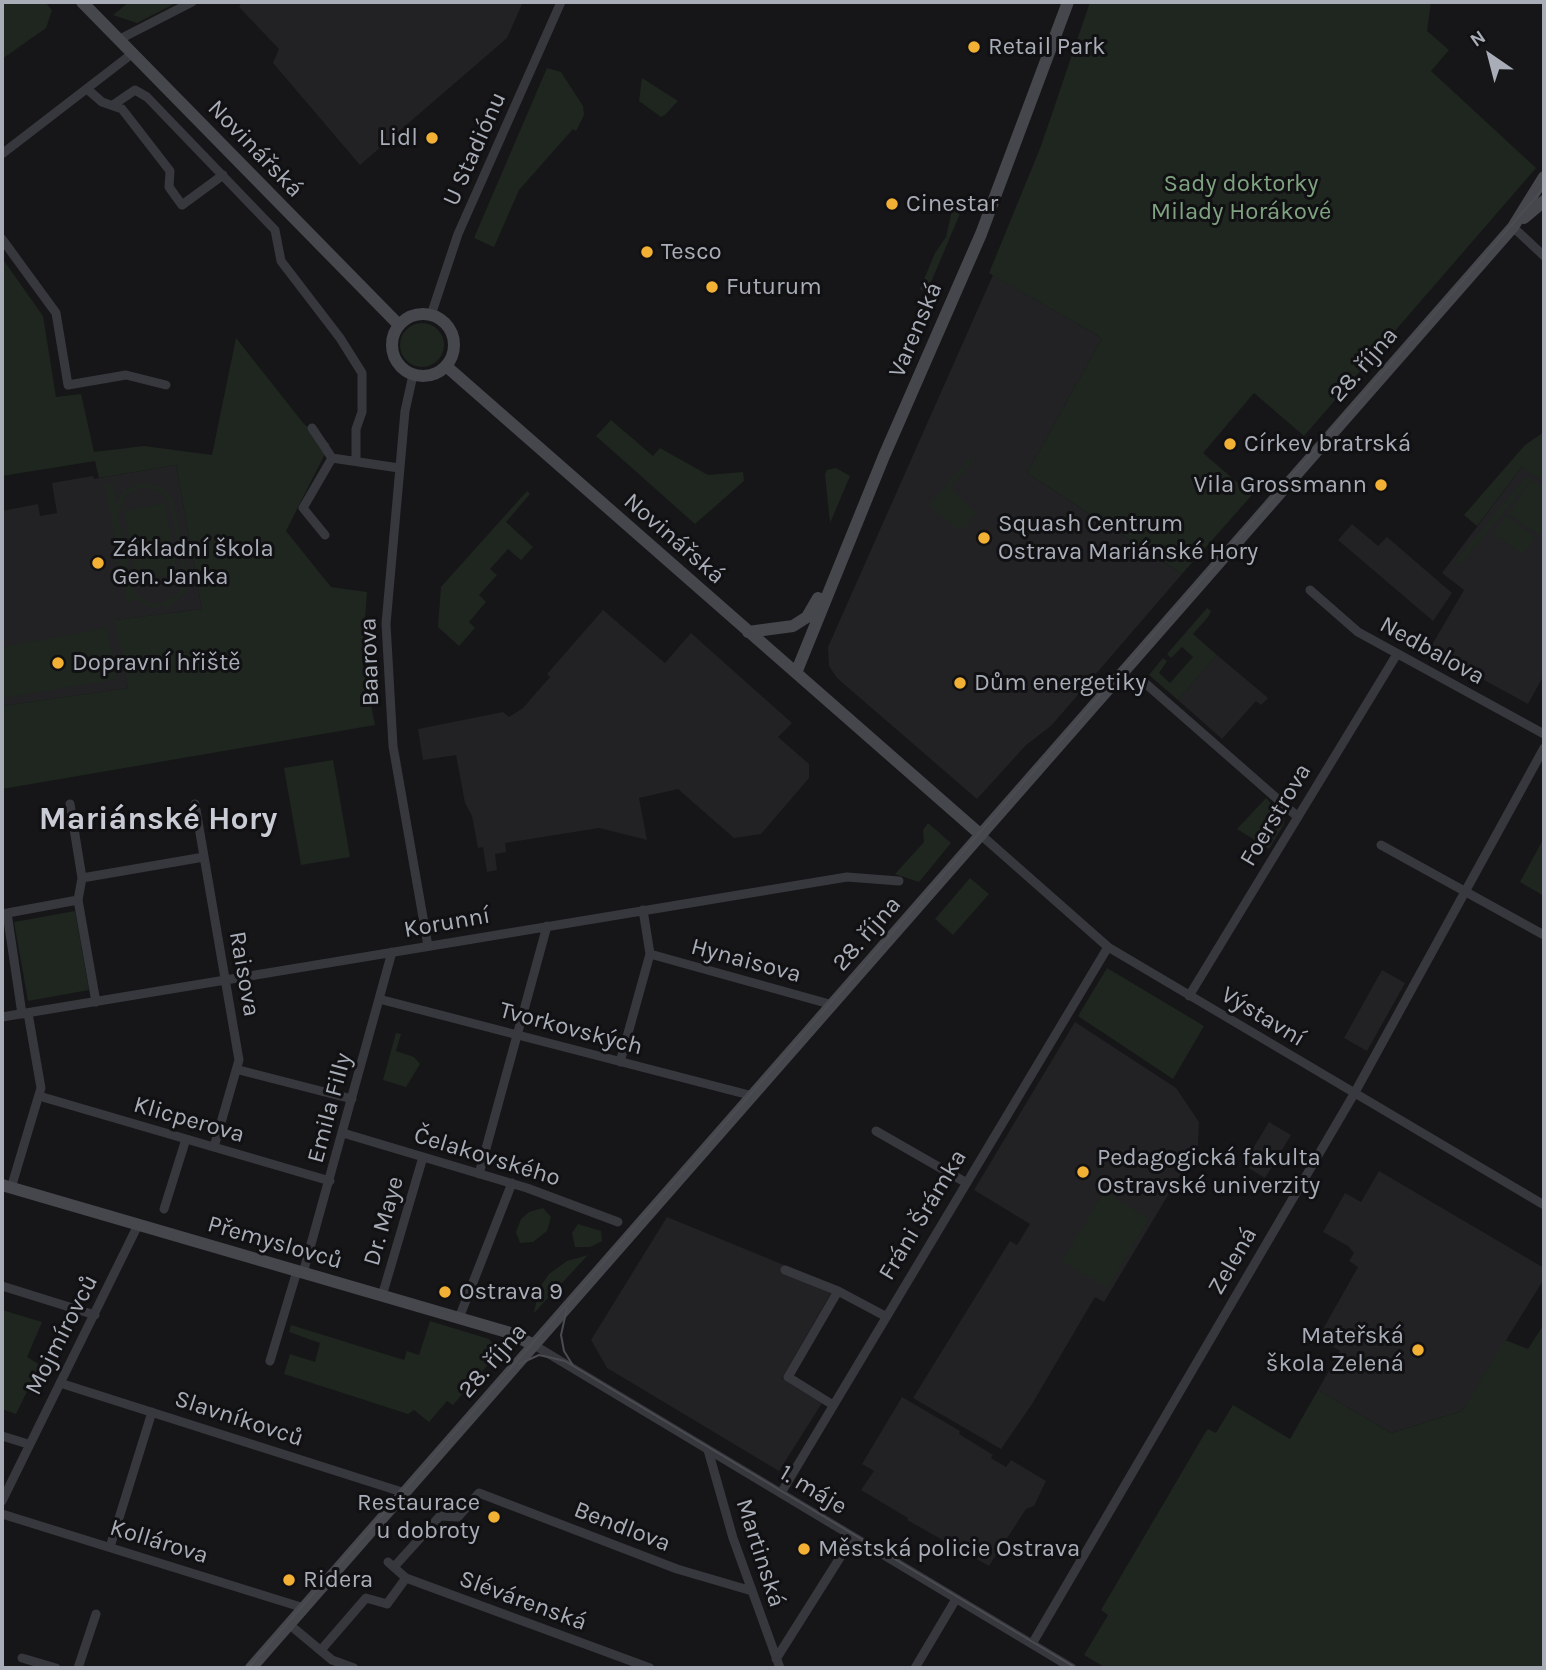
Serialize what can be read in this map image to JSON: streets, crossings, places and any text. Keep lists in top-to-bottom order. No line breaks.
{"streets":{"street":["Novinářská","U Stadiónu","Varenská","28. října","Nedbalova","Baarova","Foerstrova","Korunní","Hynaisova","Raisova","Výstavní","Tvorkovských","Emila Filly","Klicperova","Čelakovského","Fráni Šrámka","Dr. Maye","Přemyslovců","Zelená","Mojmírovců","Slavníkovců","1. máje","Bendlova","Kollárova","Martinská","Slévárenská"]},"crossings":[["Novinářská","U Stadiónu"],["Novinářská","Varenská"],["Novinářská","28. října"],["Novinářská","Baarova"],["Novinářská","Výstavní"],["U Stadiónu","Baarova"],["28. října","Hynaisova"],["28. října","Výstavní"],["28. října","Tvorkovských"],["28. října","Přemyslovců"],["28. října","Slavníkovců"],["28. října","1. máje"],["28. října","Kollárova"],["Nedbalova","Foerstrova"],["Baarova","Korunní"],["Foerstrova","Výstavní"],["Korunní","Raisova"],["Korunní","Emila Filly"],["Raisova","Klicperova"],["Výstavní","Fráni Šrámka"],["Výstavní","Zelená"],["Tvorkovských","Emila Filly"],["Emila Filly","Klicperova"],["Emila Filly","Čelakovského"],["Emila Filly","Přemyslovců"],["Čelakovského","Dr. Maye"],["Fráni Šrámka","1. máje"],["Dr. Maye","Přemyslovců"],["Přemyslovců","Mojmírovců"],["Přemyslovců","1. máje"],["Zelená","1. máje"],["Mojmírovců","Slavníkovců"],["1. máje","Martinská"],["Bendlova","Martinská"],["Bendlova","Slévárenská"]],"districts":["Mariánské Hory"],"parks":["Sady doktorky Milady Horákové"],"places":["Retail Park","Lidl","Cinestar","Tesco","Futurum","Církev bratrská","Vila Grossmann","Squash Centrum Ostrava Mariánské Hory","Základní škola Gen. Janka","Dopravní hřiště","Dům energetiky","Pedagogická fakulta Ostravské univerzity","Ostrava 9","Mateřská škola Zelená","Restaurace u dobroty","Městská policie Ostrava","Ridera"],"north":"top left"}
